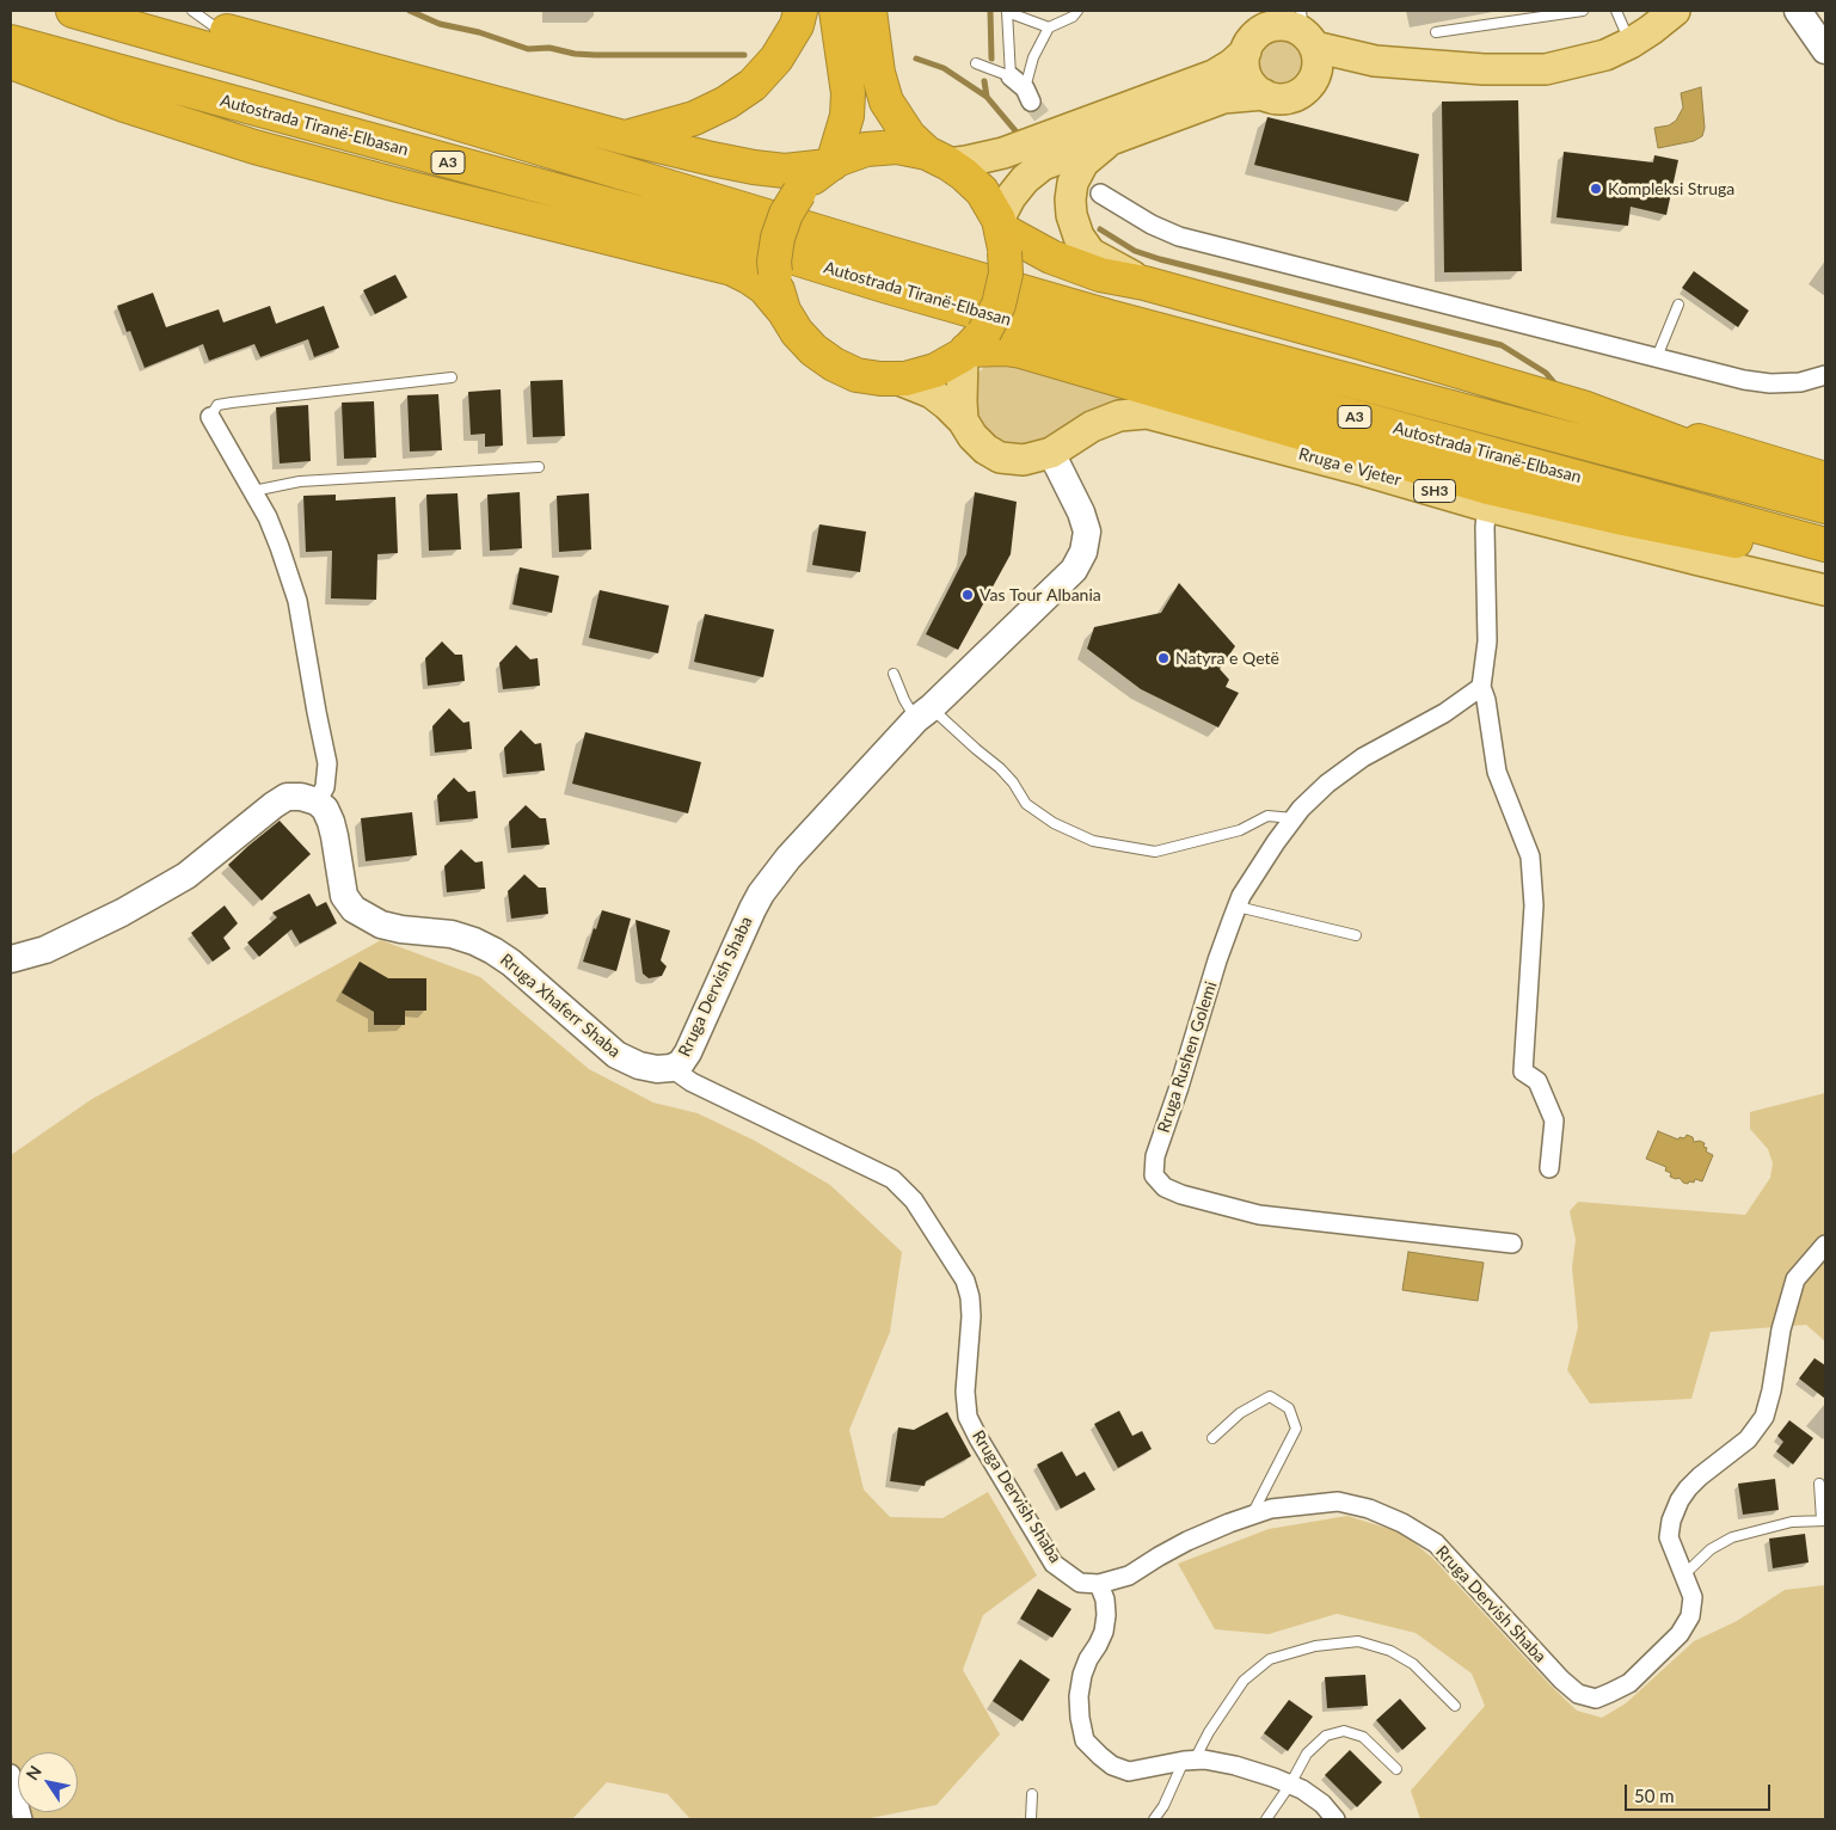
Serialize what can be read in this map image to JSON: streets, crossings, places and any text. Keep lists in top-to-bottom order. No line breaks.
{"streets":{"highway":["Autostrada Tiranë-Elbasan","A3"],"main road":["Rruga e Vjeter","SH3"],"street":["Rruga Dervish Shaba","Rruga Xhaferr Shaba","Rruga Rushen Golemi"]},"crossings":[["Rruga e Vjeter","Rruga Dervish Shaba"],["Rruga Dervish Shaba","Rruga Xhaferr Shaba"]],"places":["Kompleksi Struga","Vas Tour Albania","Natyra e Qetë"],"scale_bar":"50 m","north":"top left"}
